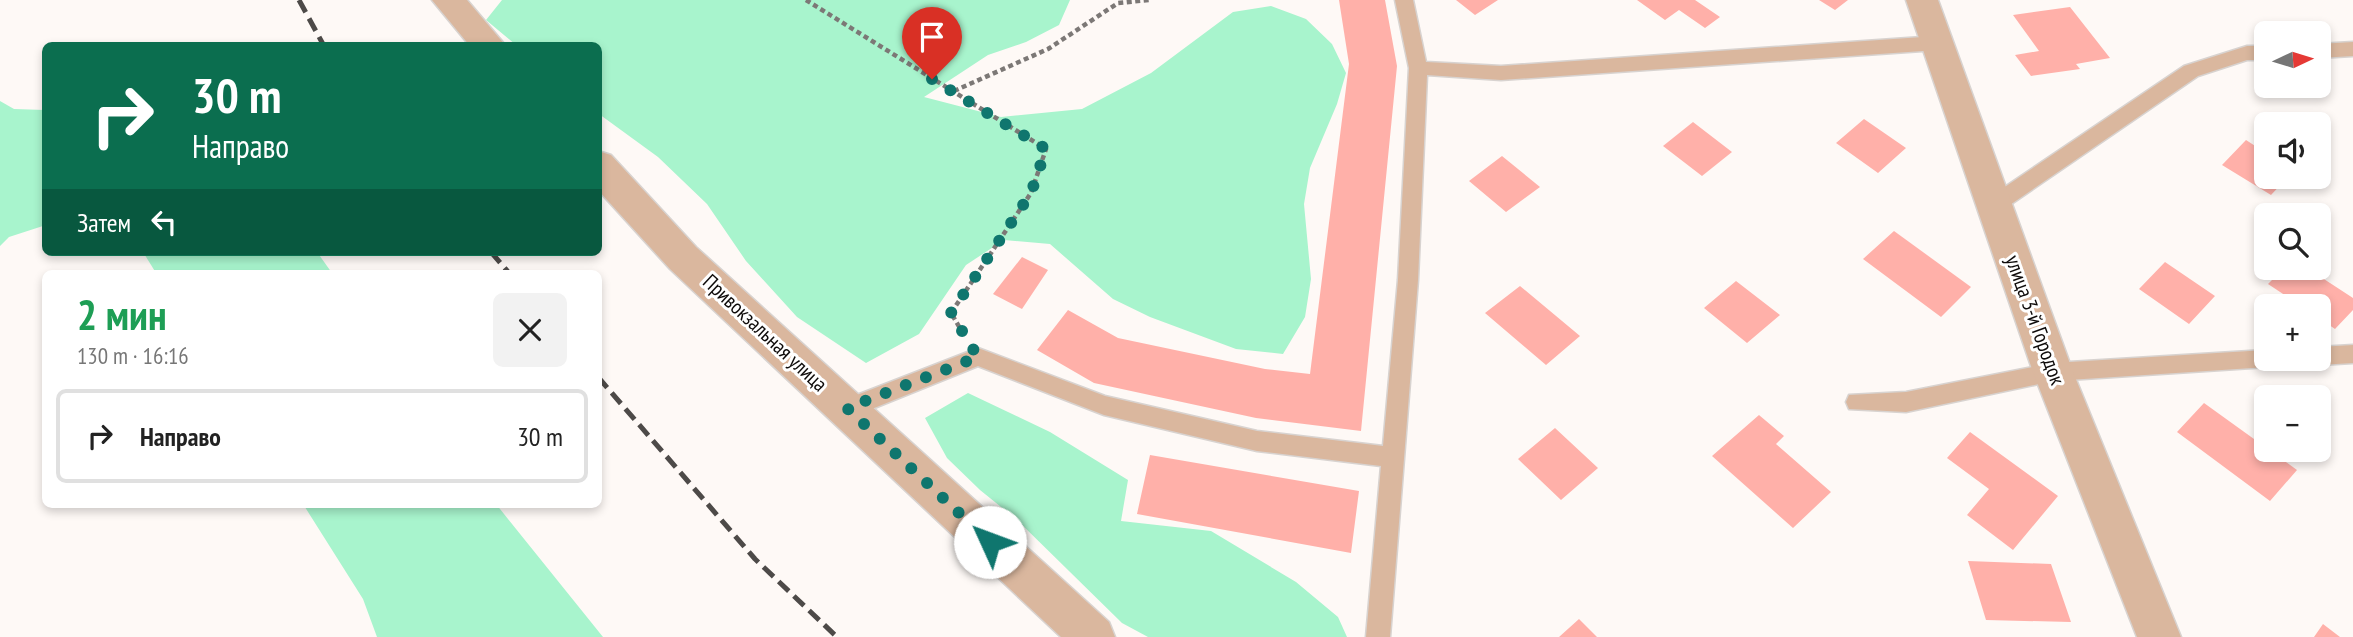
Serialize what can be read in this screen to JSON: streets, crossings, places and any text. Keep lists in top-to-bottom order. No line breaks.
{"streets":{"street":["улица 3-й Городок","Привокзальная улица"]},"north":"right","page":{"map_buttons":["+","−"],"turn":["30 m","Направо"],"then":"Затем","heading":["2 мин","130 m · 16:16"],"list":[{"name":"Направо","value":"30 m"}]}}
